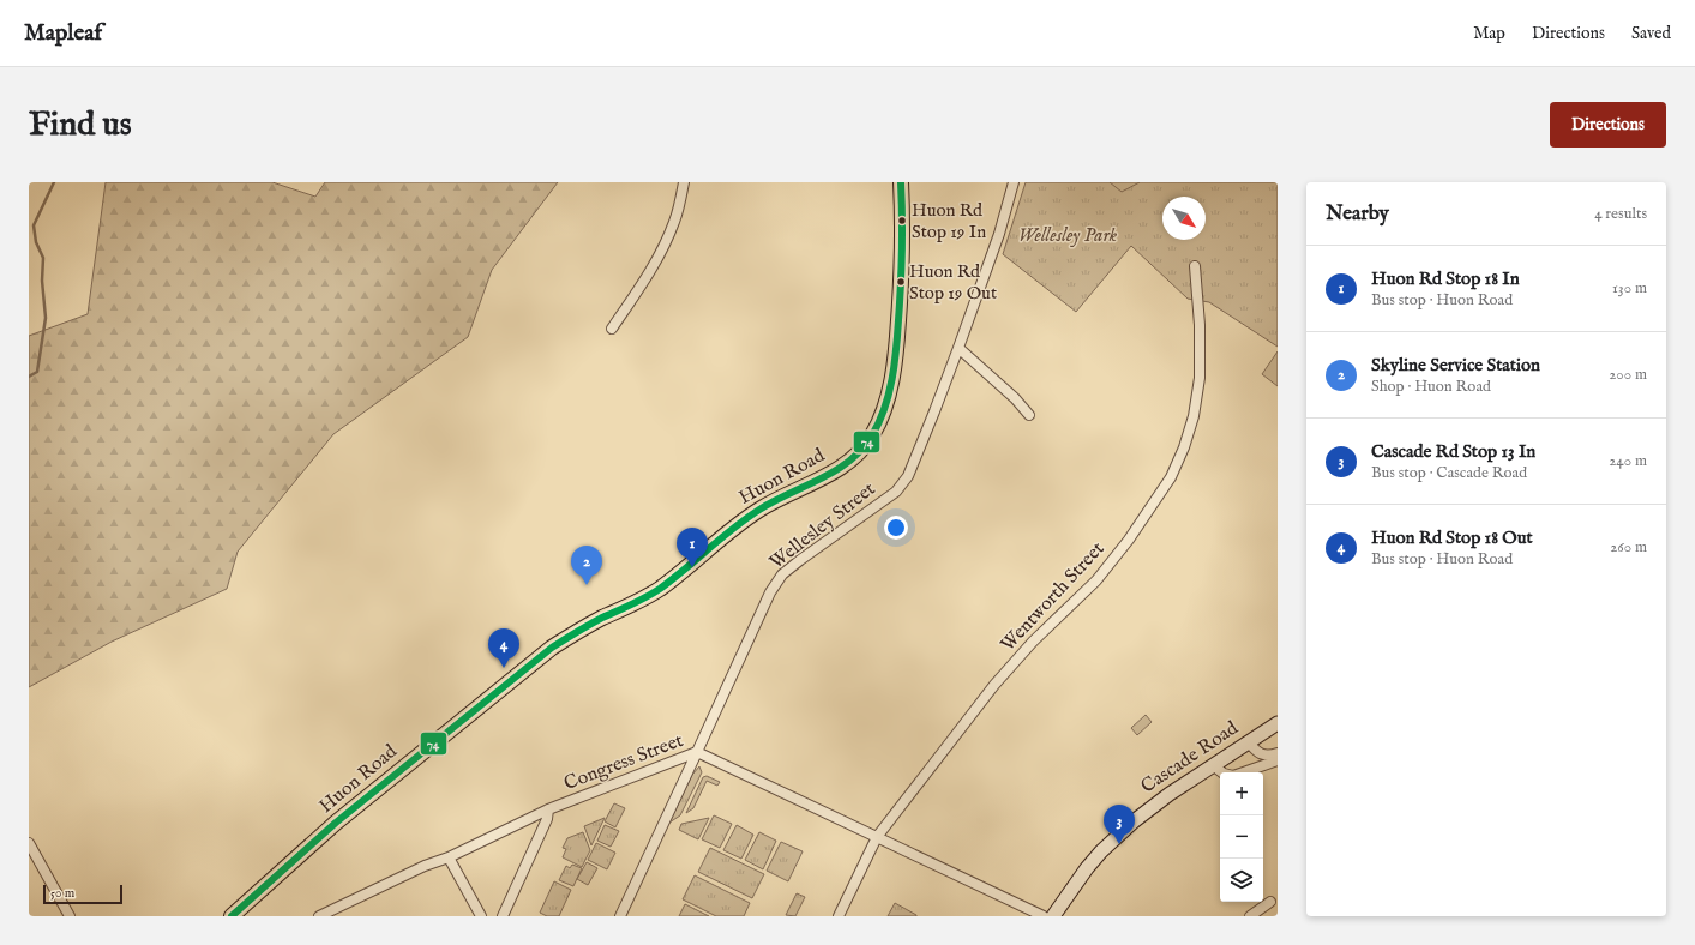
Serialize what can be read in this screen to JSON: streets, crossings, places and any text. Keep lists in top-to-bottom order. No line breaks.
{"streets":{"main road":["Huon Road"],"street":["Wellesley Street","Wentworth Street","Cascade Road","Congress Street"]},"crossings":[["Wellesley Street","Congress Street"],["Wentworth Street","Congress Street"]],"parks":["Wellesley Park"],"places":["Huon Rd Stop 19 In","Huon Rd Stop 19 Out"],"lines":["transit line 74"],"scale_bar":"50 m","north":"bottom right","page":{"header":"Mapleaf","nav":["Map","Directions","Saved"],"buttons":"Directions","title":"Find us","heading":["Nearby","4 results"],"list":[{"mark":"1","name":"Huon Rd Stop 18 In","note":"Bus stop · Huon Road","value":"130 m"},{"mark":"2","name":"Skyline Service Station","note":"Shop · Huon Road","value":"200 m"},{"mark":"3","name":"Cascade Rd Stop 13 In","note":"Bus stop · Cascade Road","value":"240 m"},{"mark":"4","name":"Huon Rd Stop 18 Out","note":"Bus stop · Huon Road","value":"260 m"}],"pins":["1","2","4","3"],"map_buttons":["+","−"],"scale":"50 m"}}
